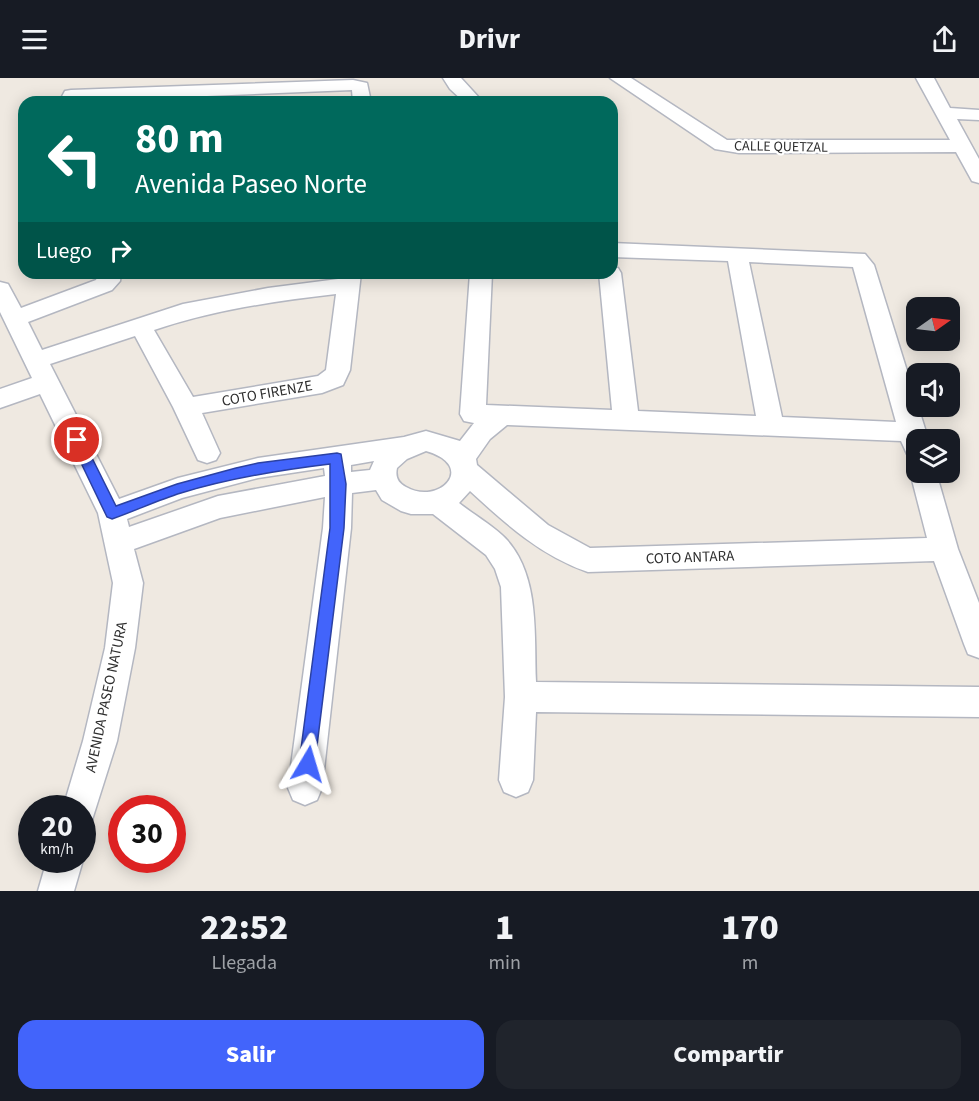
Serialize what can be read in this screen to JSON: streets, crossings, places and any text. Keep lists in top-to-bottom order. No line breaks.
{"streets":{"street":["CALLE QUETZAL","COTO FIRENZE","COTO ANTARA","AVENIDA PASEO NATURA"]},"north":"right","page":{"header":"Drivr","turn":["80 m","Avenida Paseo Norte"],"then":"Luego","speed":"20 km/h","limit":"30","eta":["22:52","Llegada","1","min","170","m"],"buttons":["Salir","Compartir"]}}
